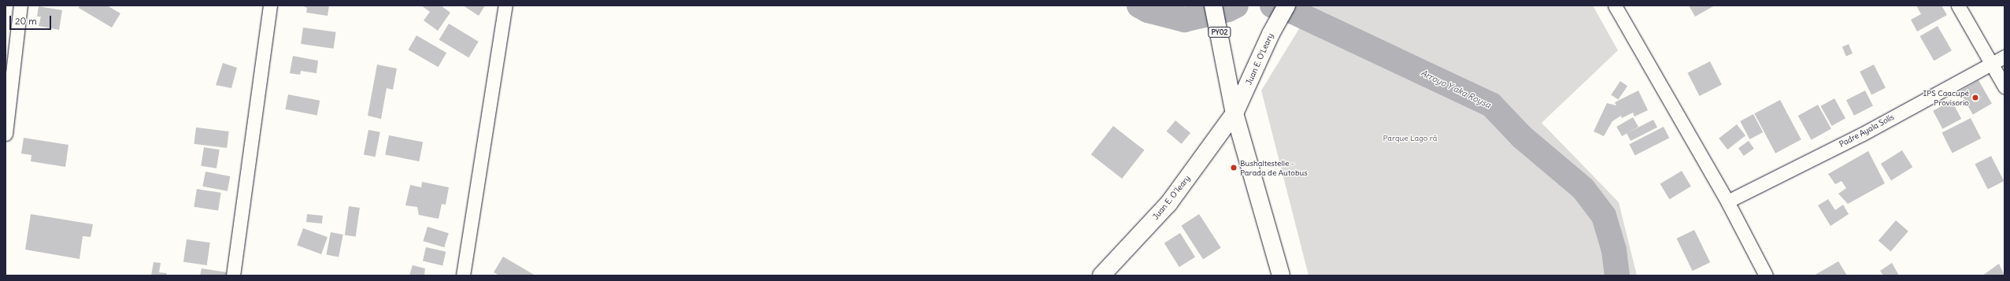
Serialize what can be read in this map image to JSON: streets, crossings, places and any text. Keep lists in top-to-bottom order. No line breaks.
{"streets":{"street":["PY02","Juan E. O'Leary","Padre Ayala Solís","Juan E. O´leary"]},"crossings":[["PY02","Juan E. O'Leary"],["PY02","Juan E. O´leary"],["Juan E. O'Leary","Juan E. O´leary"]],"water":["Arroyo Y aka Roysa"],"parks":["Parque Lago rã"],"places":["IPS Caacupé Provisorio","Bushaltestelle - Parada de Autobus"],"scale_bar":"20 m"}
